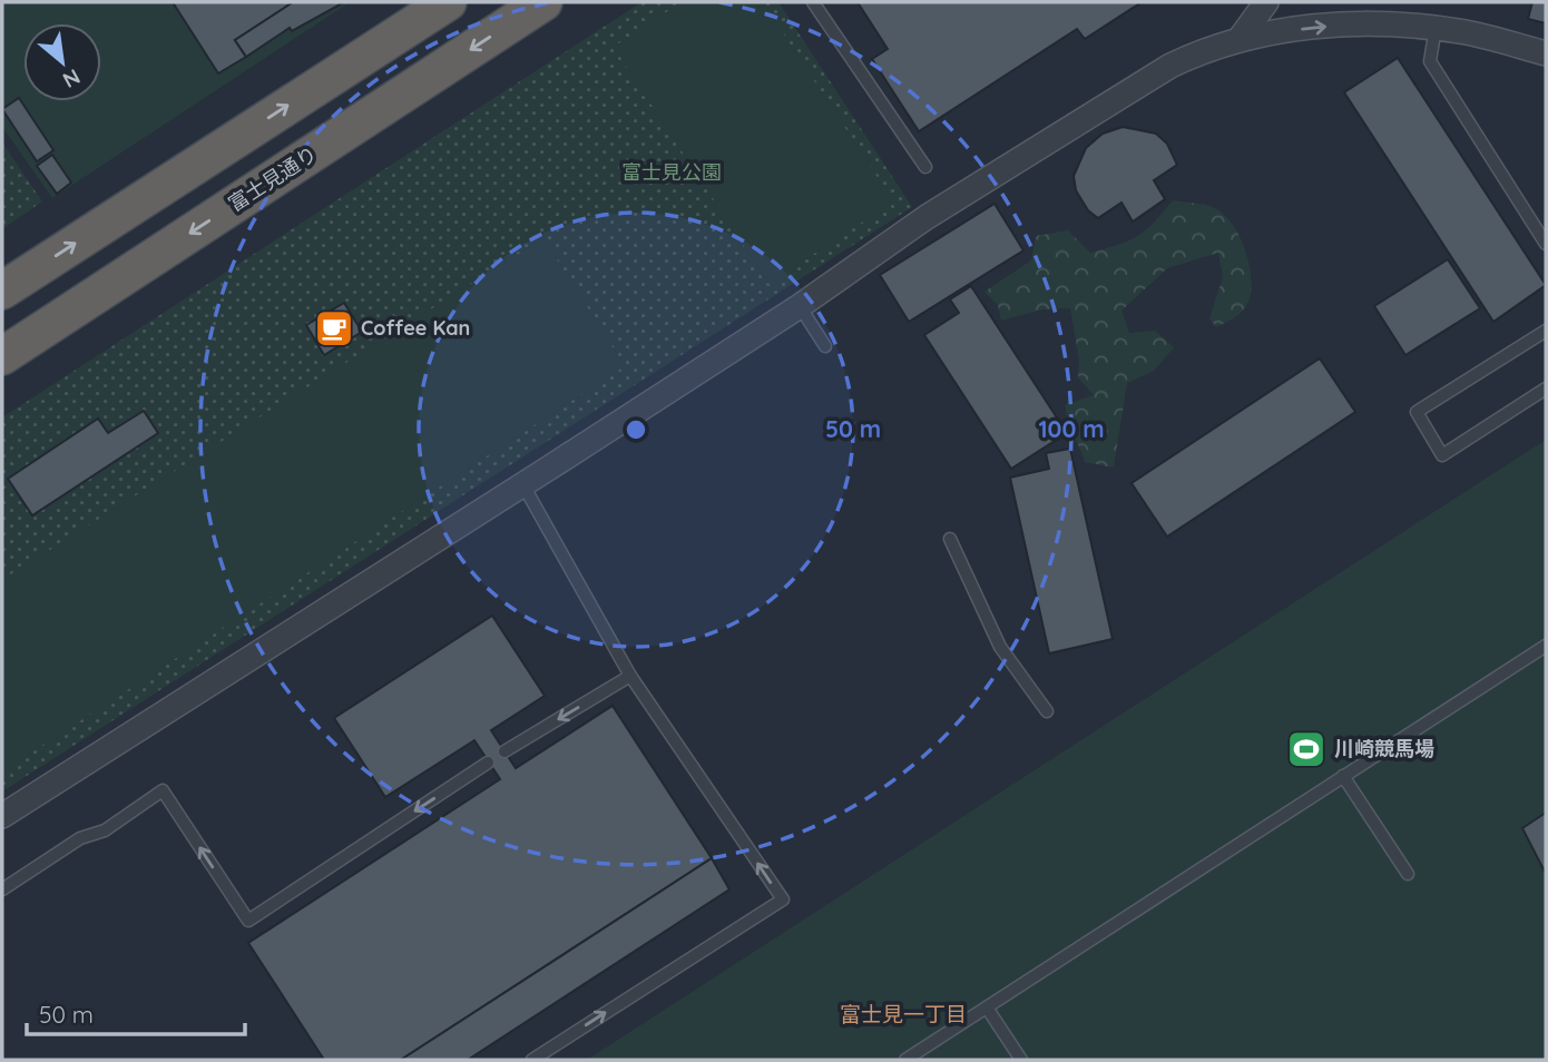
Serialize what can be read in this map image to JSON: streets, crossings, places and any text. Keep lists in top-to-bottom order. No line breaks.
{"streets":{"highway":["富士見通り"]},"districts":["富士見一丁目"],"parks":["富士見公園"],"places":{"cafe":["Coffee Kan"],"sports":["川崎競馬場"]},"scale_bar":"50 m","north":"bottom right","rings":["50 m","100 m"]}
